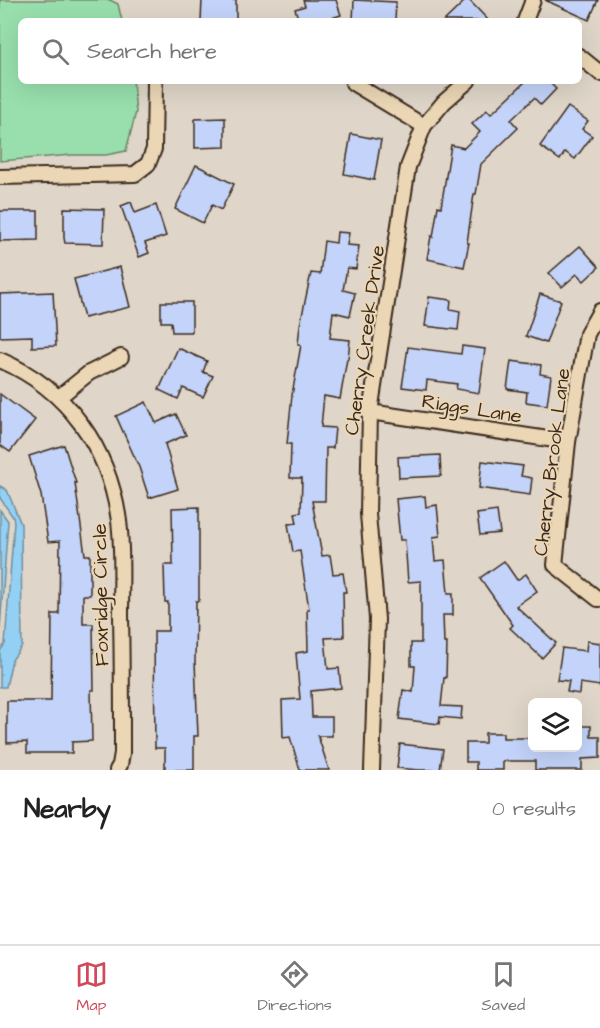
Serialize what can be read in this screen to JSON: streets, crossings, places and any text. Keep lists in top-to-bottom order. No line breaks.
{"streets":{"street":["Cherry Creek Drive","Riggs Lane","Cherry Brook Lane","Foxridge Circle"]},"crossings":[["Cherry Creek Drive","Riggs Lane"],["Riggs Lane","Cherry Brook Lane"]],"page":{"search":"Search here","heading":["Nearby","0 results"],"nav":["Map","Directions","Saved"]}}
